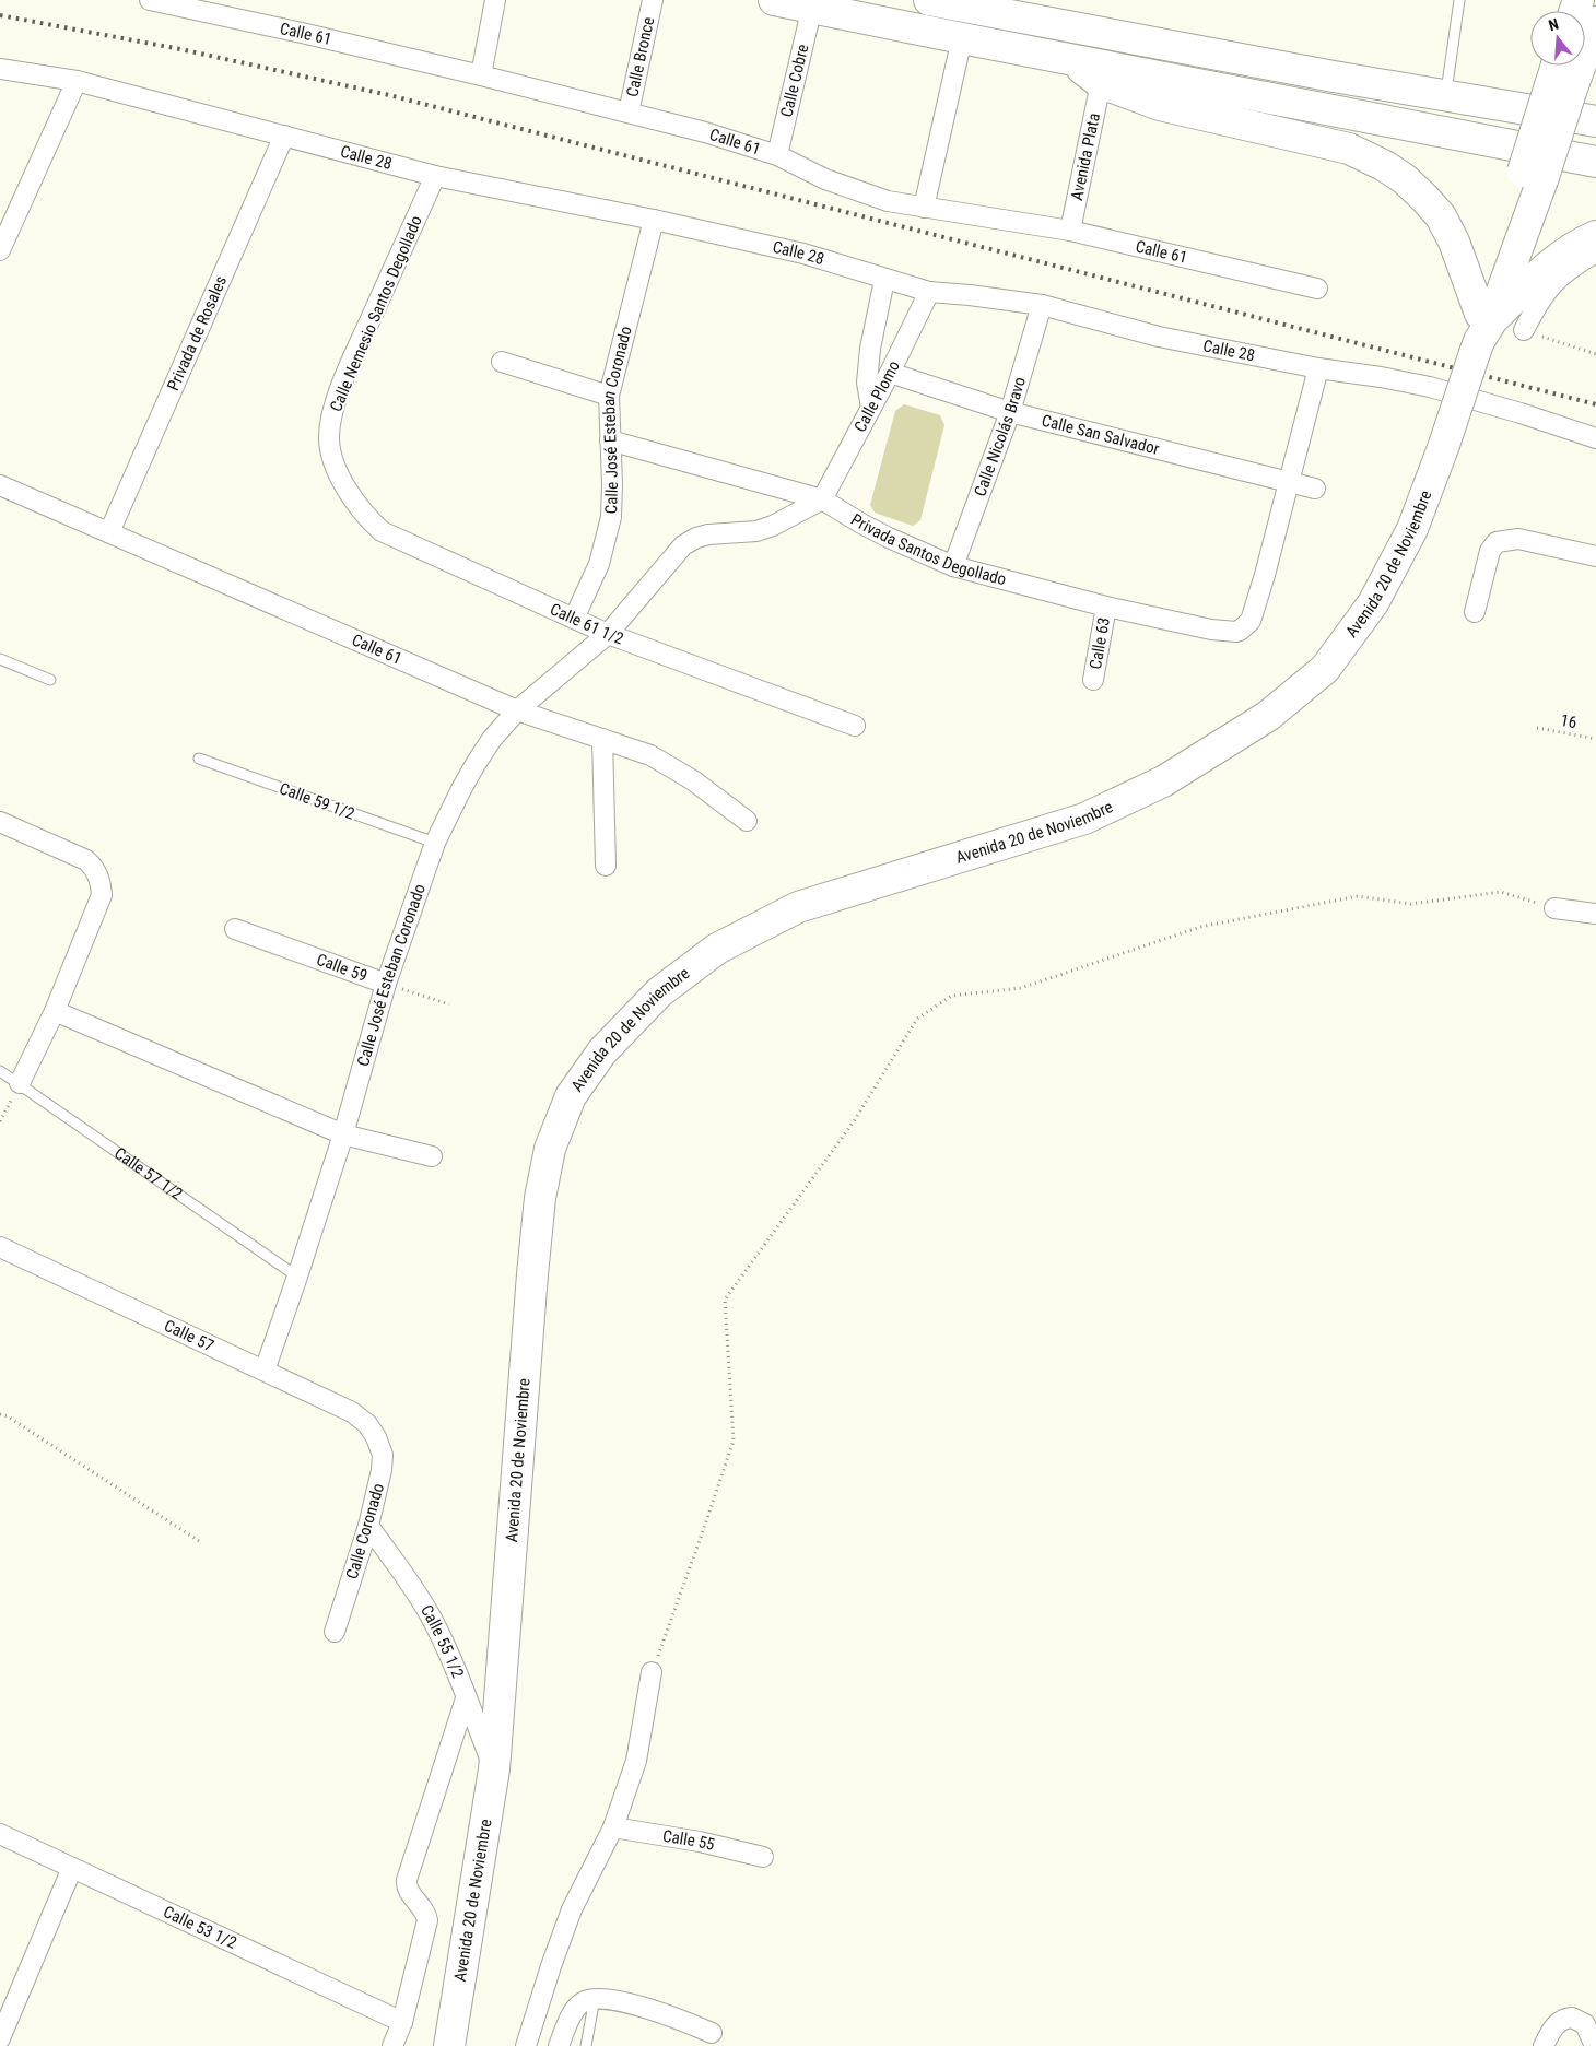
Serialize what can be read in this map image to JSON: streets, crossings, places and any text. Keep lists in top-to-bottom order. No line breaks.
{"streets":{"main road":["Avenida 20 de Noviembre"],"street":["Calle 61","Calle Bronce","Calle Cobre","Calle 28","Avenida Plata","Calle Nemesio Santos Degollado","Privada de Rosales","Calle Plomo","Calle José Esteban Coronado","Calle San Salvador","Calle Nicolás Bravo","Privada Santos Degollado","Calle 61 1/2","Calle 63","Calle 59","Calle 57","Calle Coronado","Calle 55 1/2","Calle 55","Calle 53 1/2"],"lane":["Calle 59 1/2","Calle 57 1/2"],"path":["16"]},"crossings":[["Calle 61","Calle Bronce"],["Calle 61","Calle Cobre"],["Calle 61","Avenida Plata"],["Calle 61","Privada de Rosales"],["Calle 61","Calle José Esteban Coronado"],["Calle 28","Calle Nemesio Santos Degollado"],["Calle 28","Privada de Rosales"],["Calle 28","Calle Plomo"],["Calle 28","Calle José Esteban Coronado"],["Calle 28","Calle Nicolás Bravo"],["Calle Nemesio Santos Degollado","Calle 61 1/2"],["Calle Plomo","Calle José Esteban Coronado"],["Calle Plomo","Calle San Salvador"],["Calle Plomo","Privada Santos Degollado"],["Calle José Esteban Coronado","Privada Santos Degollado"],["Calle José Esteban Coronado","Calle 61 1/2"],["Calle José Esteban Coronado","Calle 59 1/2"],["Calle José Esteban Coronado","Calle 59"],["Calle José Esteban Coronado","Calle 57 1/2"],["Calle José Esteban Coronado","Calle 57"],["Calle San Salvador","Calle Nicolás Bravo"],["Calle San Salvador","Privada Santos Degollado"],["Calle Nicolás Bravo","Privada Santos Degollado"],["Privada Santos Degollado","Calle 63"],["Avenida 20 de Noviembre","Calle 55 1/2"],["Calle 57","Calle Coronado"],["Calle Coronado","Calle 55 1/2"]],"north":"top"}
